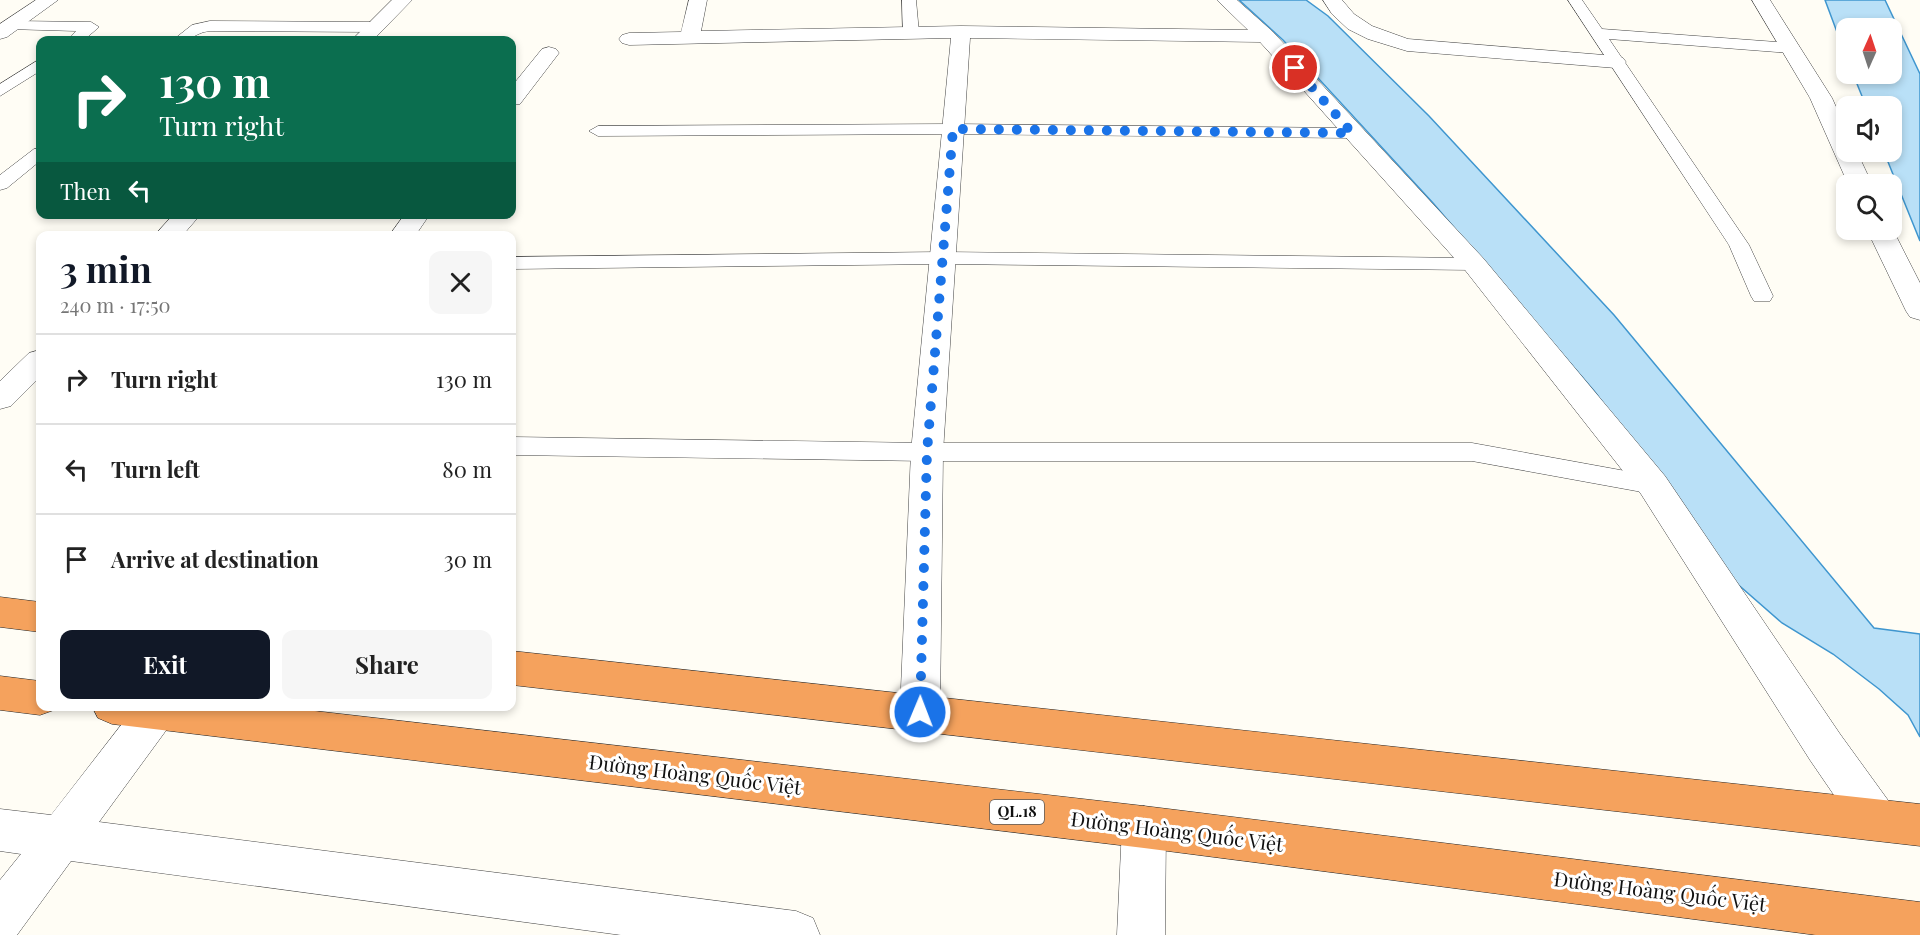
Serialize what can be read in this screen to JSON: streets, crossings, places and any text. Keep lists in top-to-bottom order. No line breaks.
{"streets":{"highway":["Đường Hoàng Quốc Việt","QL.18"]},"north":"top","page":{"turn":["130 m","Turn right"],"then":"Then","heading":["3 min","240 m · 17:50"],"list":[{"name":"Turn right","value":"130 m"},{"name":"Turn left","value":"80 m"},{"name":"Arrive at destination","value":"30 m"}],"buttons":["Exit","Share"]}}
